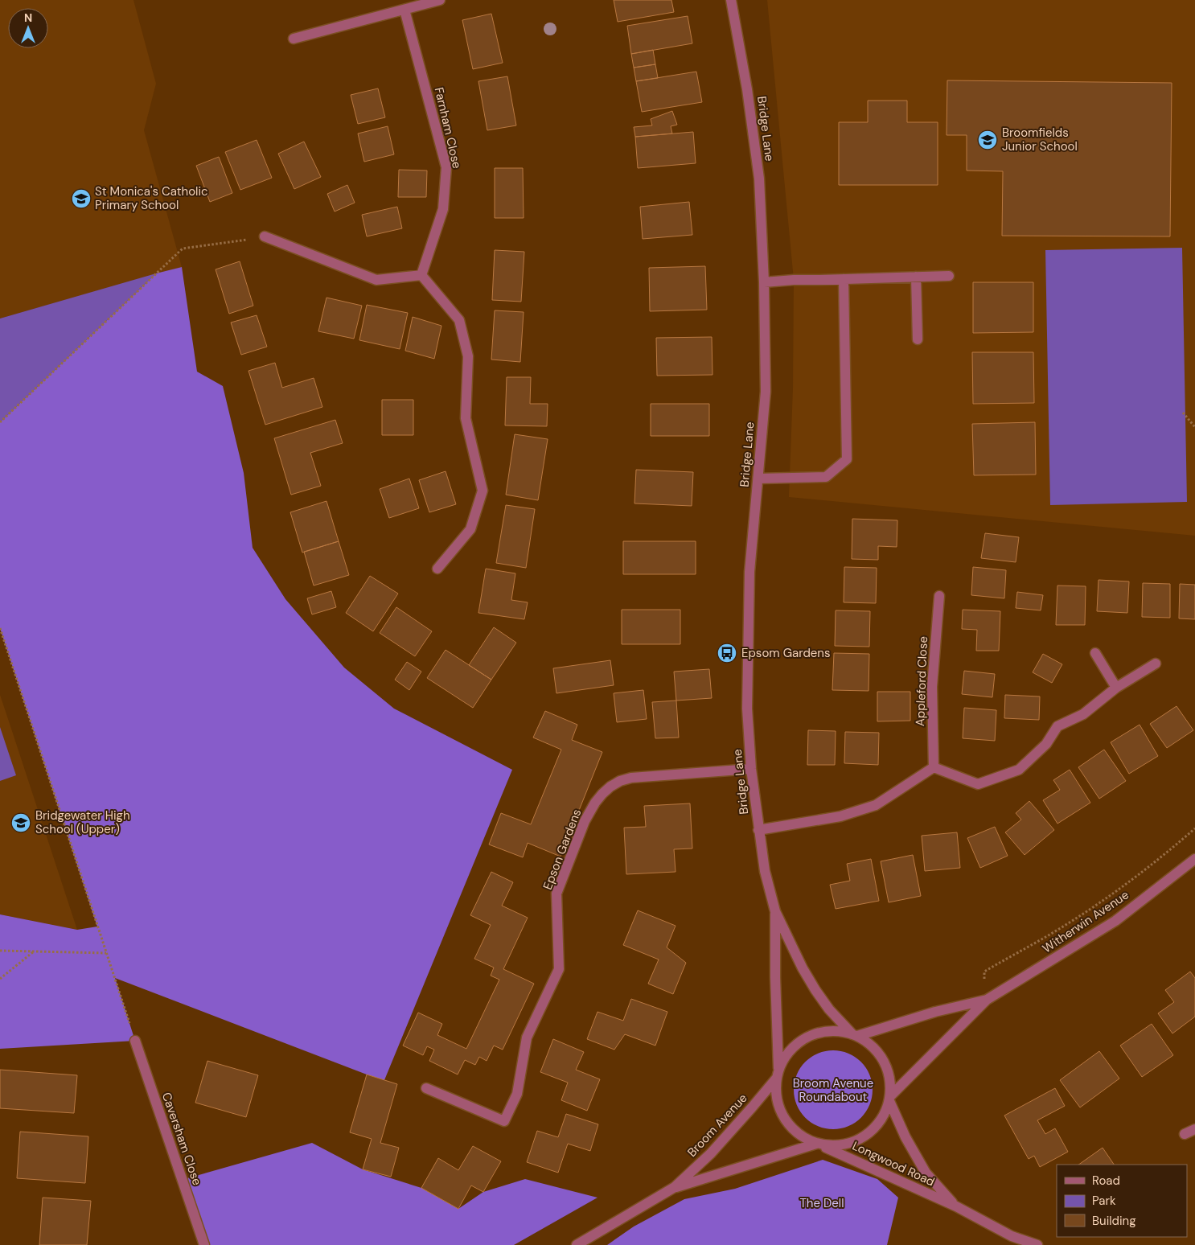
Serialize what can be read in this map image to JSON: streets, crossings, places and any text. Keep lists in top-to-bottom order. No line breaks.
{"streets":{"street":["Farnham Close","Bridge Lane","Appleford Close","Epson Gardens","Witherwin Avenue","Broom Avenue","Caversham Close","Longwood Road"]},"crossings":[["Bridge Lane","Epson Gardens"],["Bridge Lane","Witherwin Avenue"],["Bridge Lane","Broom Avenue"],["Bridge Lane","Longwood Road"],["Witherwin Avenue","Broom Avenue"],["Witherwin Avenue","Longwood Road"],["Broom Avenue","Longwood Road"]],"parks":["Broom Avenue Roundabout","The Dell"],"places":{"school or university":["Broomfields Junior School","St Monica's Catholic Primary School","Bridgewater High School (Upper)"],"bus stop":["Epsom Gardens"]},"legend":["Road","Park","Building"],"north":"top"}
